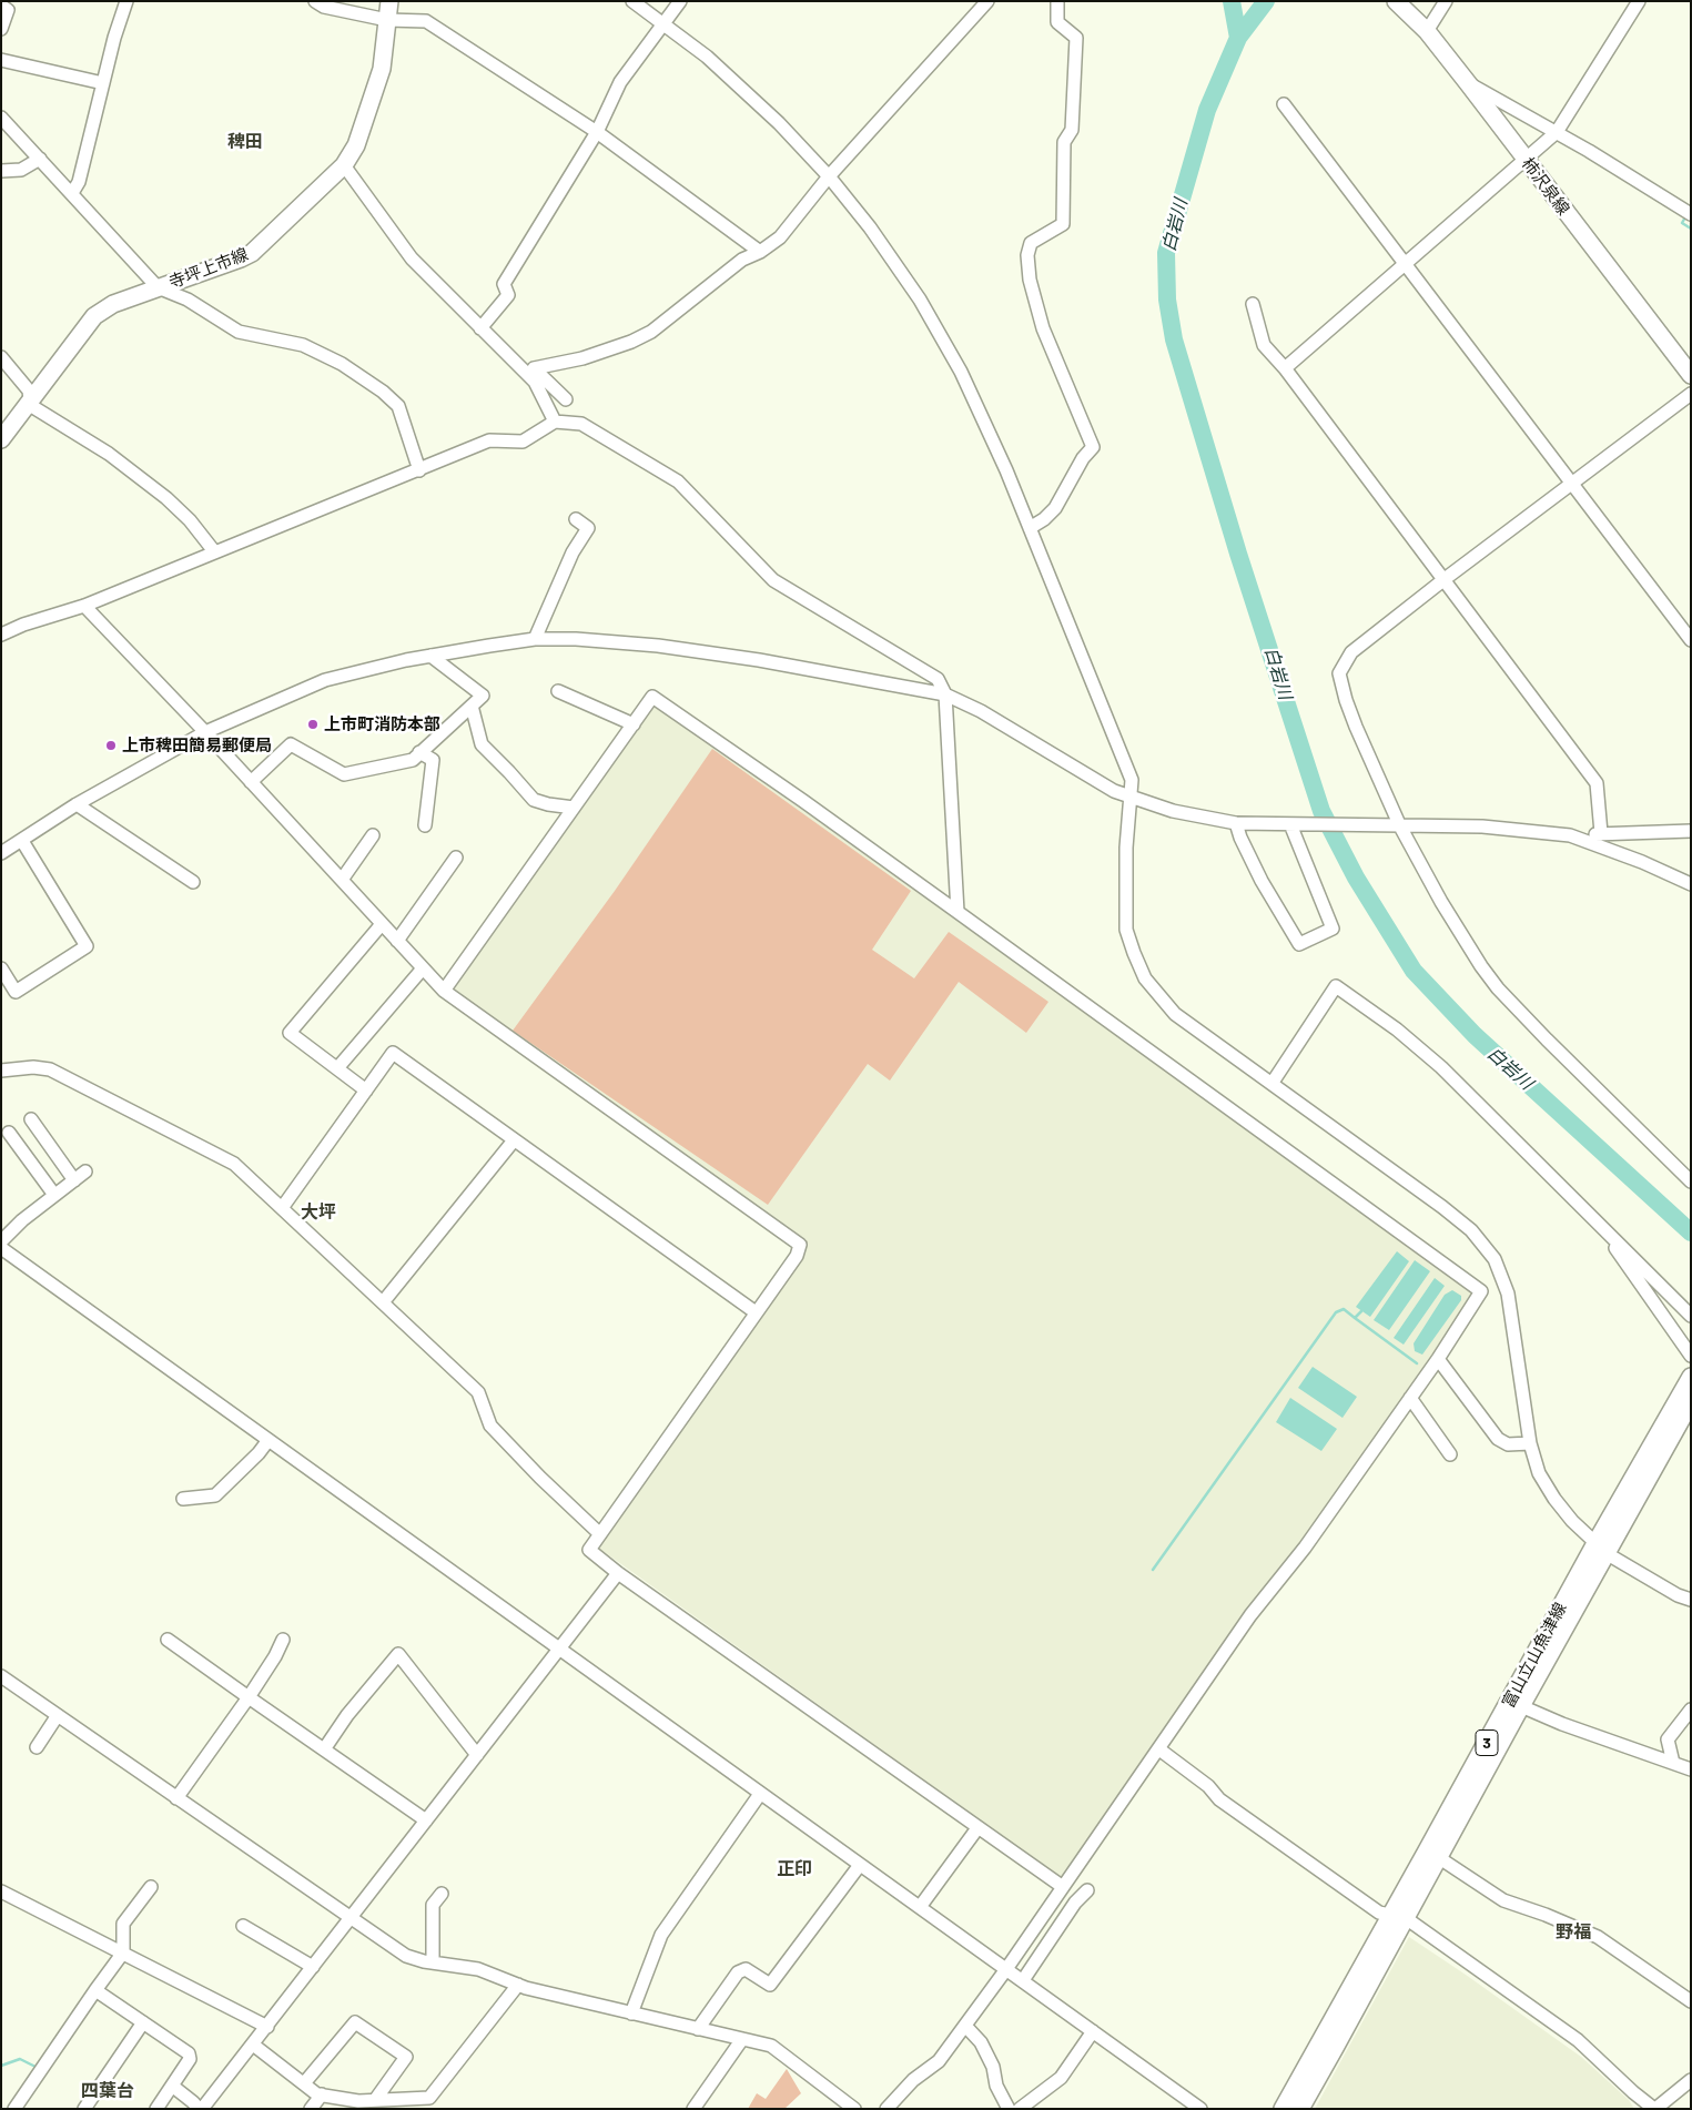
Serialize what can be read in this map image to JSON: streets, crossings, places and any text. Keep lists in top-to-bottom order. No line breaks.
{"streets":{"main road":["柿沢泉線","寺坪上市線","富山立山魚津線","3"]},"districts":["稗田","大坪","正印","野福","四葉台"],"water":["白岩川"],"places":["上市町消防本部","上市稗田簡易郵便局"]}
